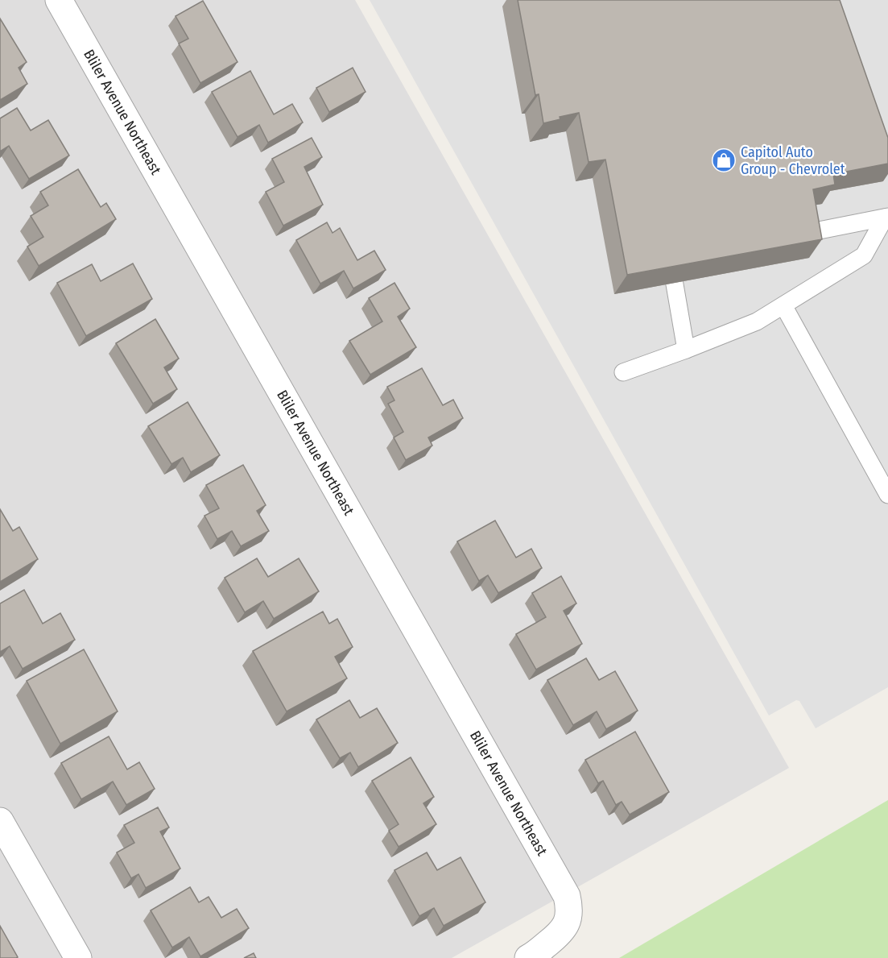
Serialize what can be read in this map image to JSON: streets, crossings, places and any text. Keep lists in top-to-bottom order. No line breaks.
{"streets":{"street":["Bliler Avenue Northeast"]},"places":{"shop":["Capitol Auto Group - Chevrolet"]}}
